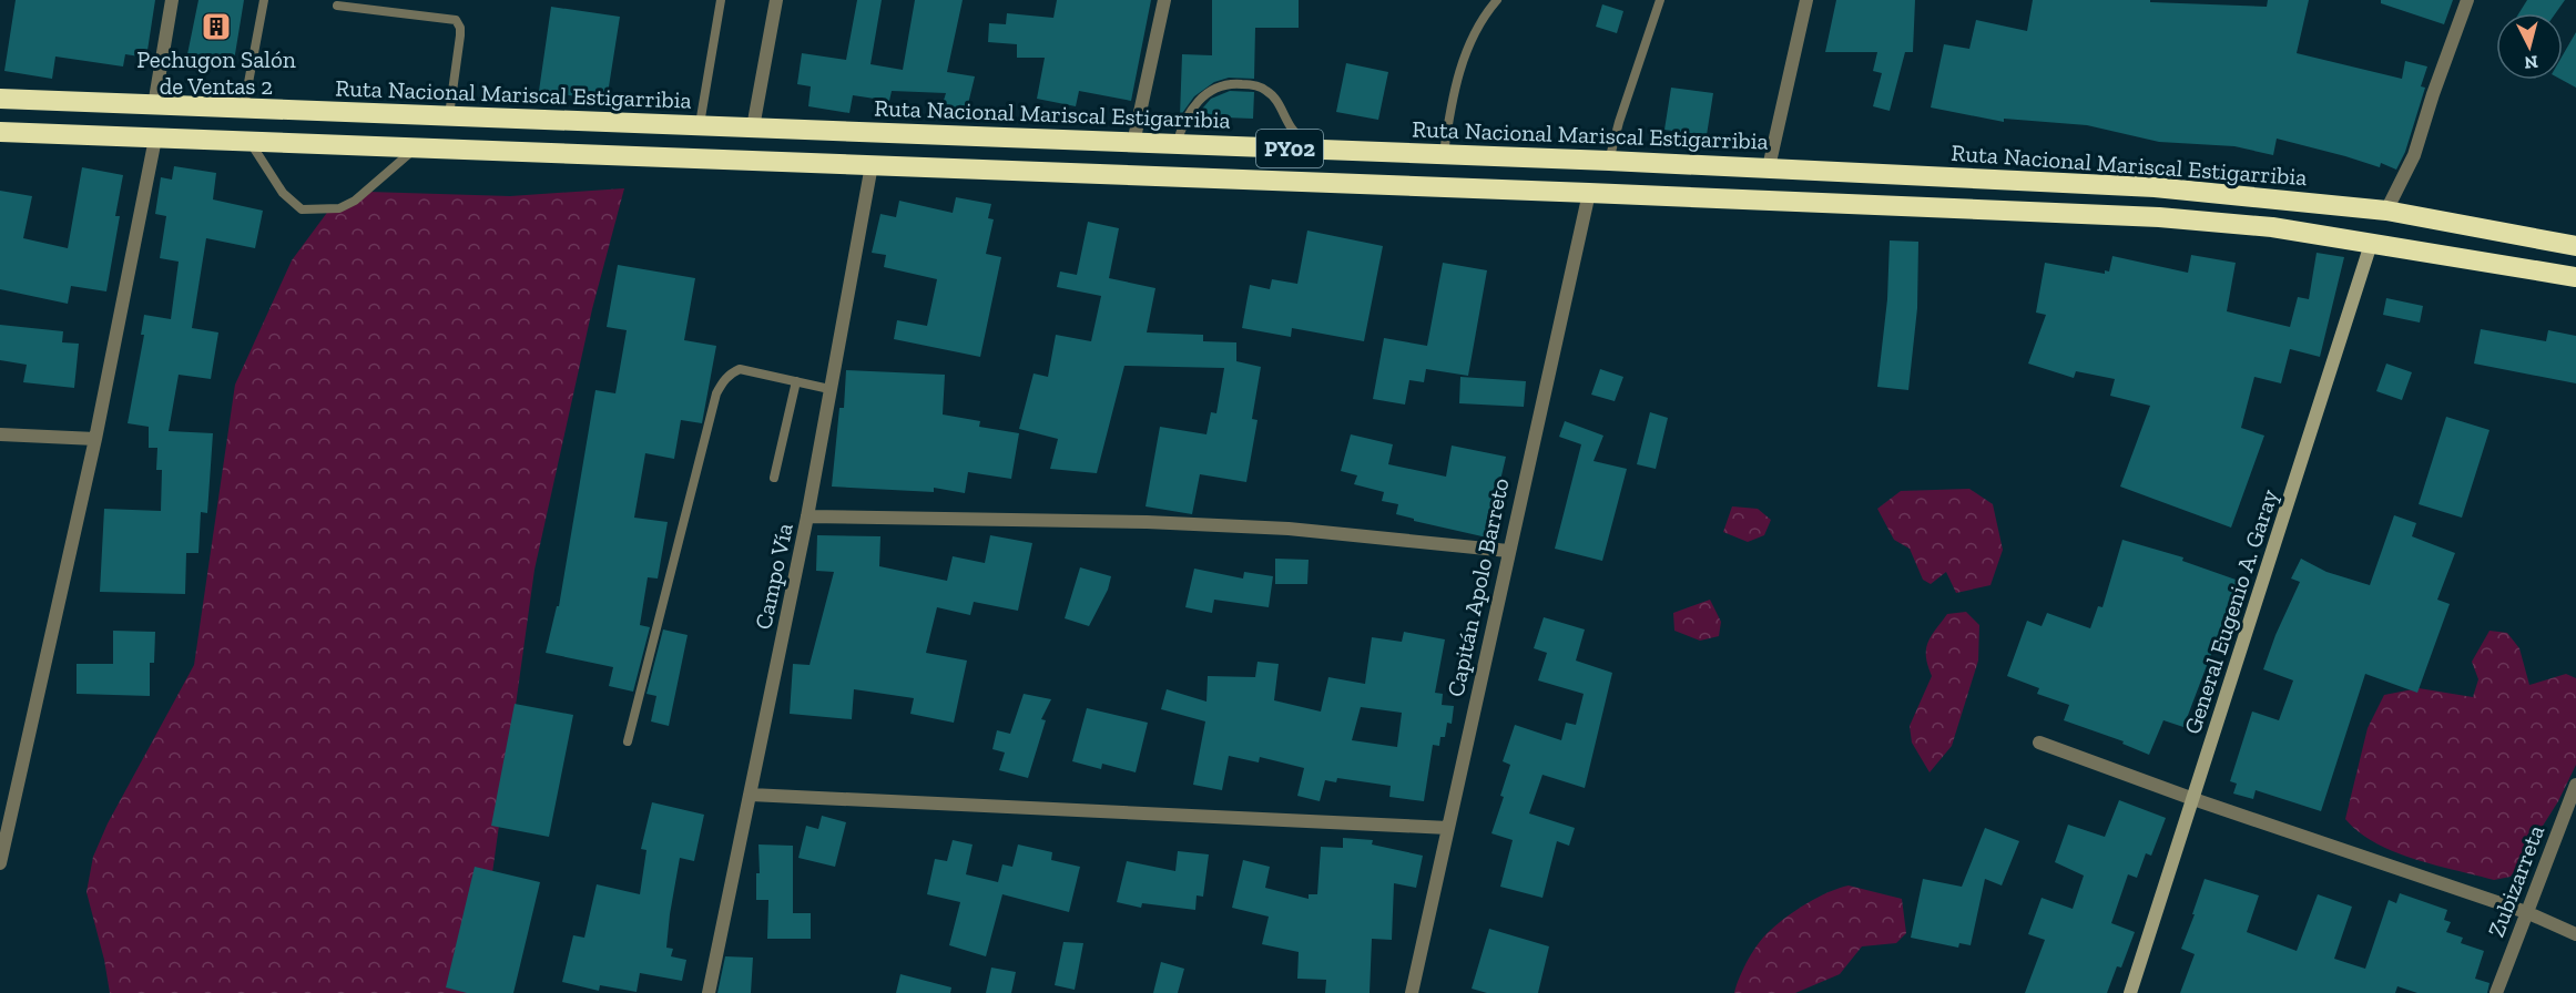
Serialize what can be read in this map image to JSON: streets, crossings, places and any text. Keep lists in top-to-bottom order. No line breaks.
{"streets":{"highway":["Ruta Nacional Mariscal Estigarribia","PY02"],"street":["Campo Vía","Capitán Apolo Barreto","General Eugenio A. Garay","Zubizarreta"]},"crossings":[["PY02","Campo Vía"],["PY02","Capitán Apolo Barreto"],["PY02","General Eugenio A. Garay"]],"places":{"building":["Pechugon Salón de Ventas 2"]},"north":"bottom"}
